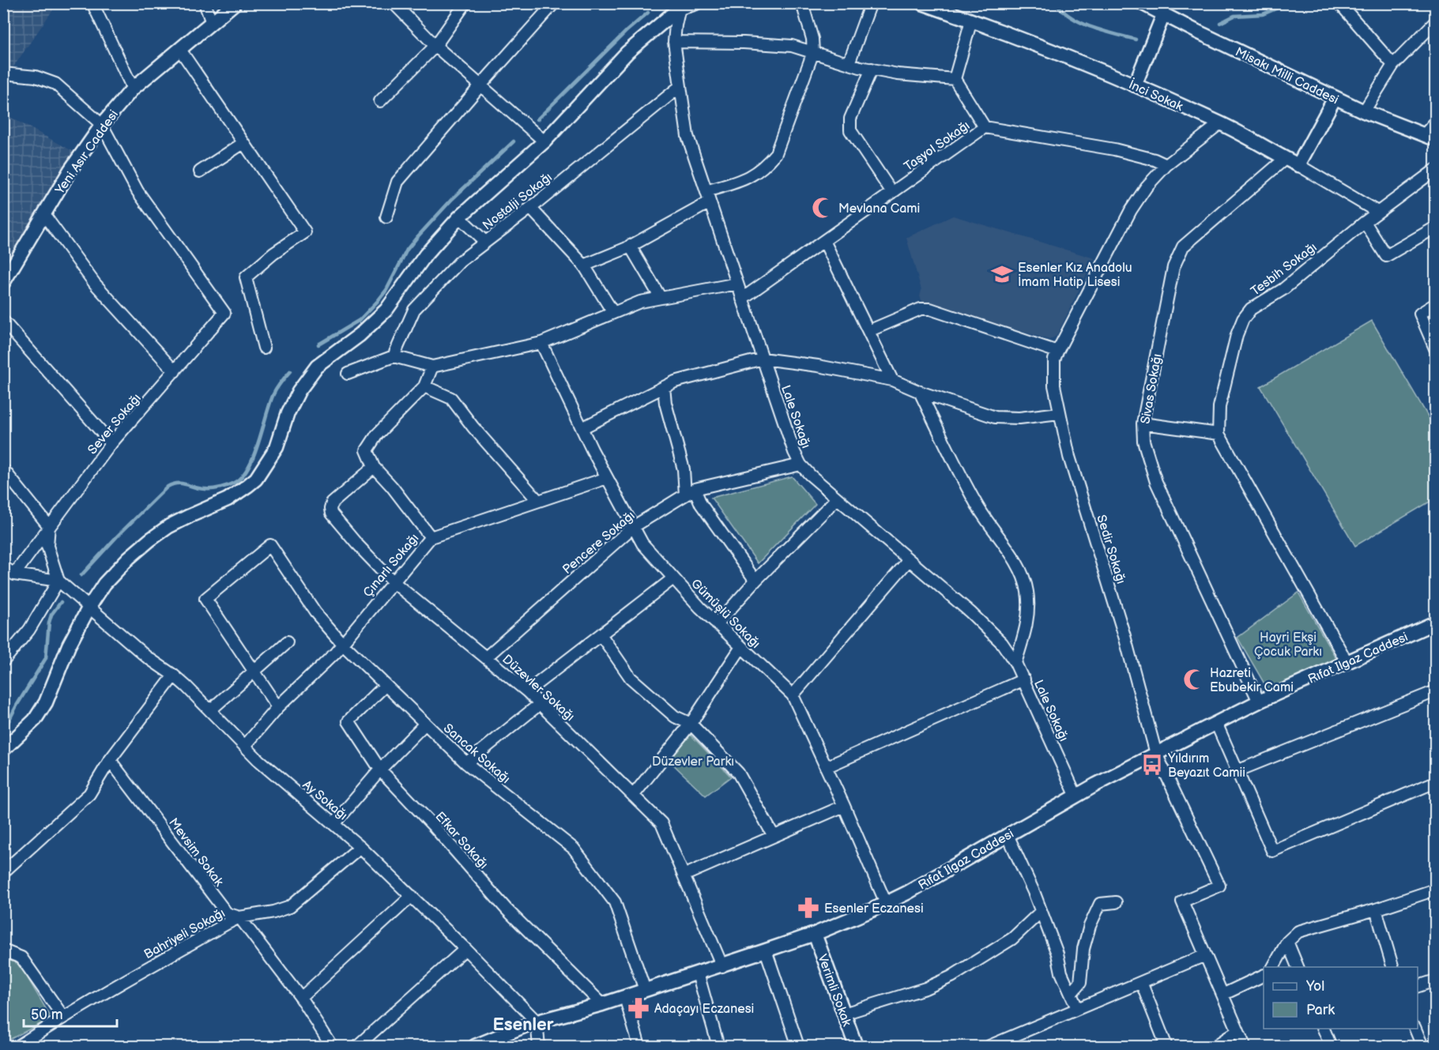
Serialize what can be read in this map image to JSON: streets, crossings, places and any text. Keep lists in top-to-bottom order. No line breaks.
{"streets":{"street":["Misakı Milli Caddesi","İnci Sokak","Taşyol Sokağı","Yeni Asır Caddesi","Nostalji Sokağı","Tesbih Sokağı","Sivas Sokağı","Lale Sokağı","Sever Sokağı","Pencere Sokağı","Sedir Sokağı","Çınarlı Sokağı","Gümüşlü Sokağı","Rıfat Ilgaz Caddesi","Düzevler Sokağı","Sancak Sokağı","Ay Sokağı","Efkar Sokağı","Mevsim Sokak","Bahriyeli Sokağı","Verimli Sokak"]},"crossings":[["İnci Sokak","Tesbih Sokağı"],["İnci Sokak","Sivas Sokağı"],["Taşyol Sokağı","Lale Sokağı"],["Taşyol Sokağı","Sedir Sokağı"],["Yeni Asır Caddesi","Sever Sokağı"],["Nostalji Sokağı","Lale Sokağı"],["Sivas Sokağı","Rıfat Ilgaz Caddesi"],["Lale Sokağı","Pencere Sokağı"],["Lale Sokağı","Rıfat Ilgaz Caddesi"],["Pencere Sokağı","Gümüşlü Sokağı"],["Pencere Sokağı","Düzevler Sokağı"],["Sedir Sokağı","Rıfat Ilgaz Caddesi"],["Çınarlı Sokağı","Gümüşlü Sokağı"],["Çınarlı Sokağı","Düzevler Sokağı"],["Çınarlı Sokağı","Sancak Sokağı"],["Çınarlı Sokağı","Ay Sokağı"],["Gümüşlü Sokağı","Rıfat Ilgaz Caddesi"],["Rıfat Ilgaz Caddesi","Düzevler Sokağı"],["Rıfat Ilgaz Caddesi","Sancak Sokağı"],["Rıfat Ilgaz Caddesi","Ay Sokağı"],["Rıfat Ilgaz Caddesi","Efkar Sokağı"],["Rıfat Ilgaz Caddesi","Verimli Sokak"],["Sancak Sokağı","Efkar Sokağı"],["Ay Sokağı","Bahriyeli Sokağı"],["Mevsim Sokak","Bahriyeli Sokağı"]],"districts":["Esenler"],"parks":["Hayri Ekşi Çocuk Parkı","Düzevler Parkı"],"places":{"mosque":["Mevlana Cami","Hazreti Ebubekir Cami"],"school or university":["Esenler Kız Anadolu İmam Hatip Lisesi"],"bus stop":["Yıldırım Beyazıt Camii"],"pharmacy":["Esenler Eczanesi","Adaçayı Eczanesi"]},"legend":["Yol","Park"],"scale_bar":"50 m"}
